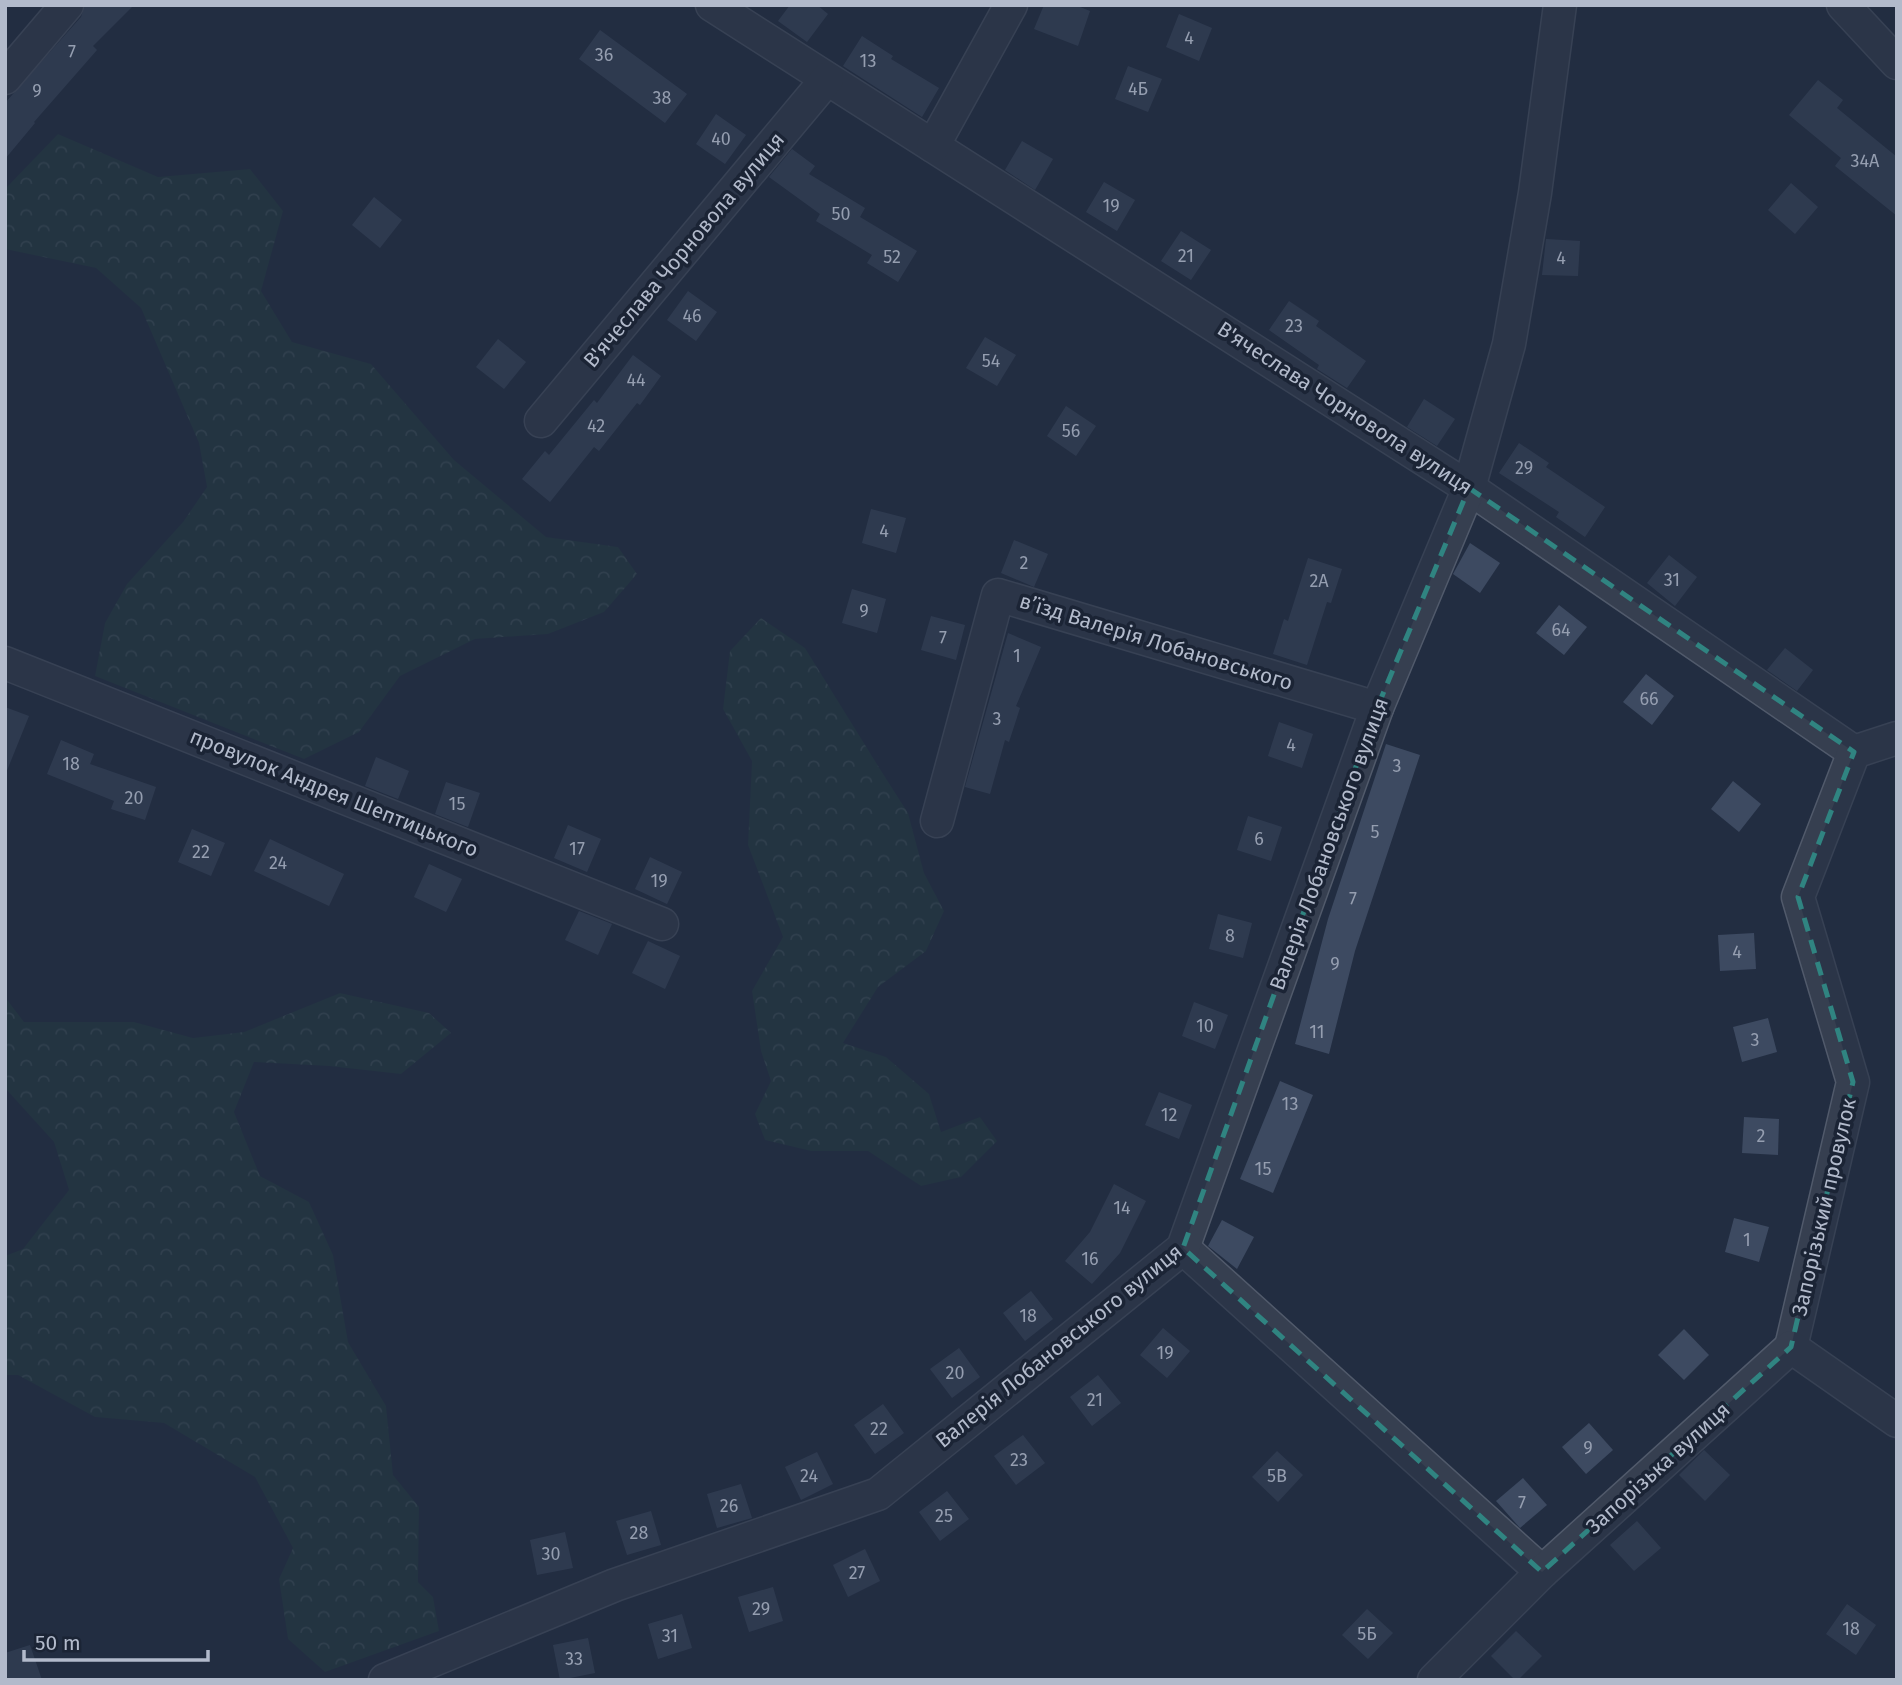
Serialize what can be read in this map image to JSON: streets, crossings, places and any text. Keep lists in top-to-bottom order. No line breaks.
{"streets":{"street":["В'ячеслава Чорновола вулиця","в’їзд Валерія Лобановського","провулок Андрея Шептицького","Валерія Лобановського вулиця","Запорізький провулок","Запорізька вулиця"]},"crossings":[["В'ячеслава Чорновола вулиця","Валерія Лобановського вулиця"],["В'ячеслава Чорновола вулиця","Запорізький провулок"],["в’їзд Валерія Лобановського","Валерія Лобановського вулиця"],["Запорізький провулок","Запорізька вулиця"]],"house_numbers":["4","7","36","13","4Б","9","38","40","34А","19","50","21","52","4","46","23","54","44","42","56","29","4","2","31","2А","9","64","7","1","66","3","4","18","3","20","15","5","6","17","22","24","19","7","8","4","9","10","11","3","13","12","2","15","14","1","16","18","19","20","21","22","9","23","24","5В","7","26","25","28","30","27","29","18","5Б","31","33"],"scale_bar":"50 m"}
